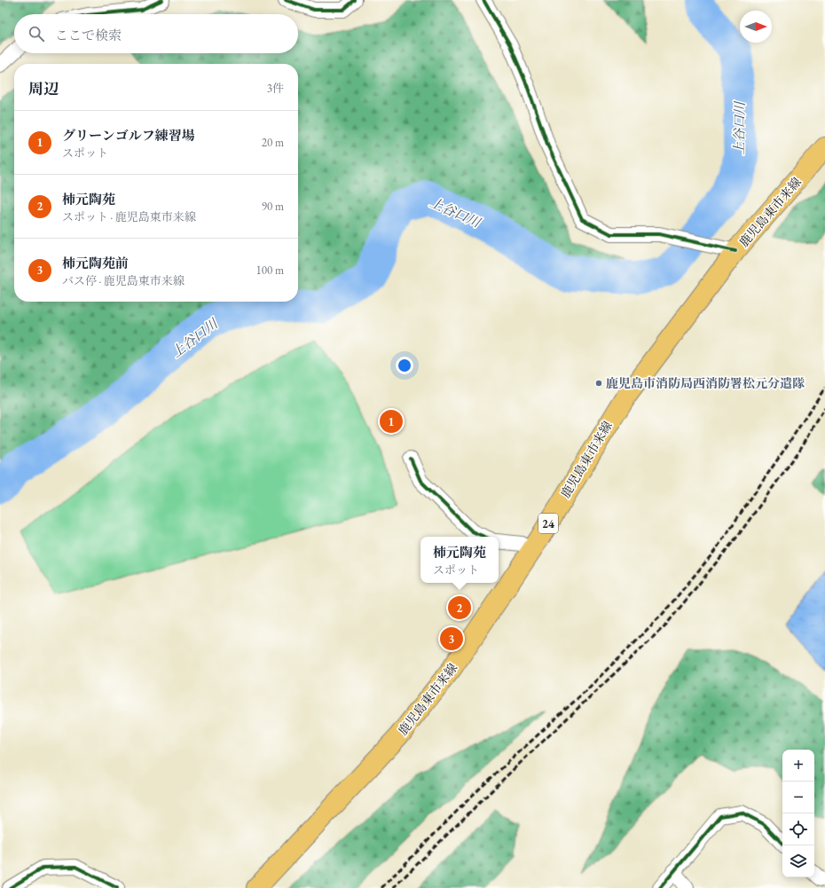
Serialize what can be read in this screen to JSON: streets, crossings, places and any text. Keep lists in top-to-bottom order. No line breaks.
{"streets":{"main road":["鹿児島東市来線","24"]},"water":["上谷口川"],"places":["鹿児島市消防局西消防署松元分遣隊"],"north":"right","page":{"search":"ここで検索","heading":["周辺","3件"],"list":[{"mark":"1","name":"グリーンゴルフ練習場","note":"スポット","value":"20 m"},{"mark":"2","name":"柿元陶苑","note":"スポット · 鹿児島東市来線","value":"90 m"},{"mark":"3","name":"柿元陶苑前","note":"バス停 · 鹿児島東市来線","value":"100 m"}],"pins":["1","2","3"],"popup":["柿元陶苑","スポット"],"map_buttons":["+","−"]}}
